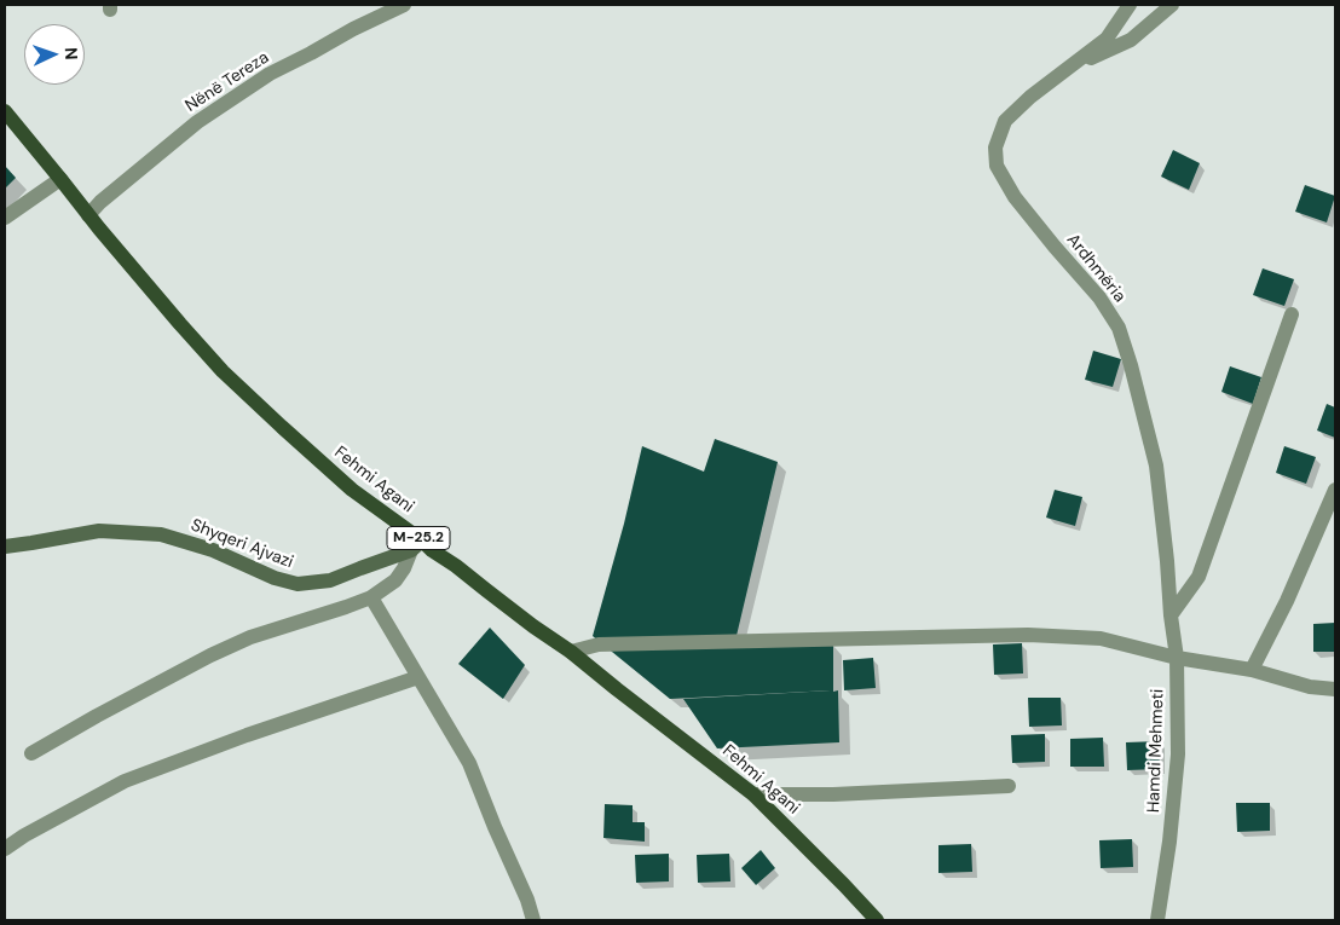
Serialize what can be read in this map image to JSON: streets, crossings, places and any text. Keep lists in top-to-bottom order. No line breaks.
{"streets":{"main road":["Fehmi Agani","M-25.2"],"street":["Nënë Tereza","Ardhmëria","Shyqeri Ajvazi","Hamdi Mehmeti"]},"crossings":[["Nënë Tereza","Fehmi Agani"],["Ardhmëria","Hamdi Mehmeti"],["Fehmi Agani","Shyqeri Ajvazi"]],"north":"right"}
